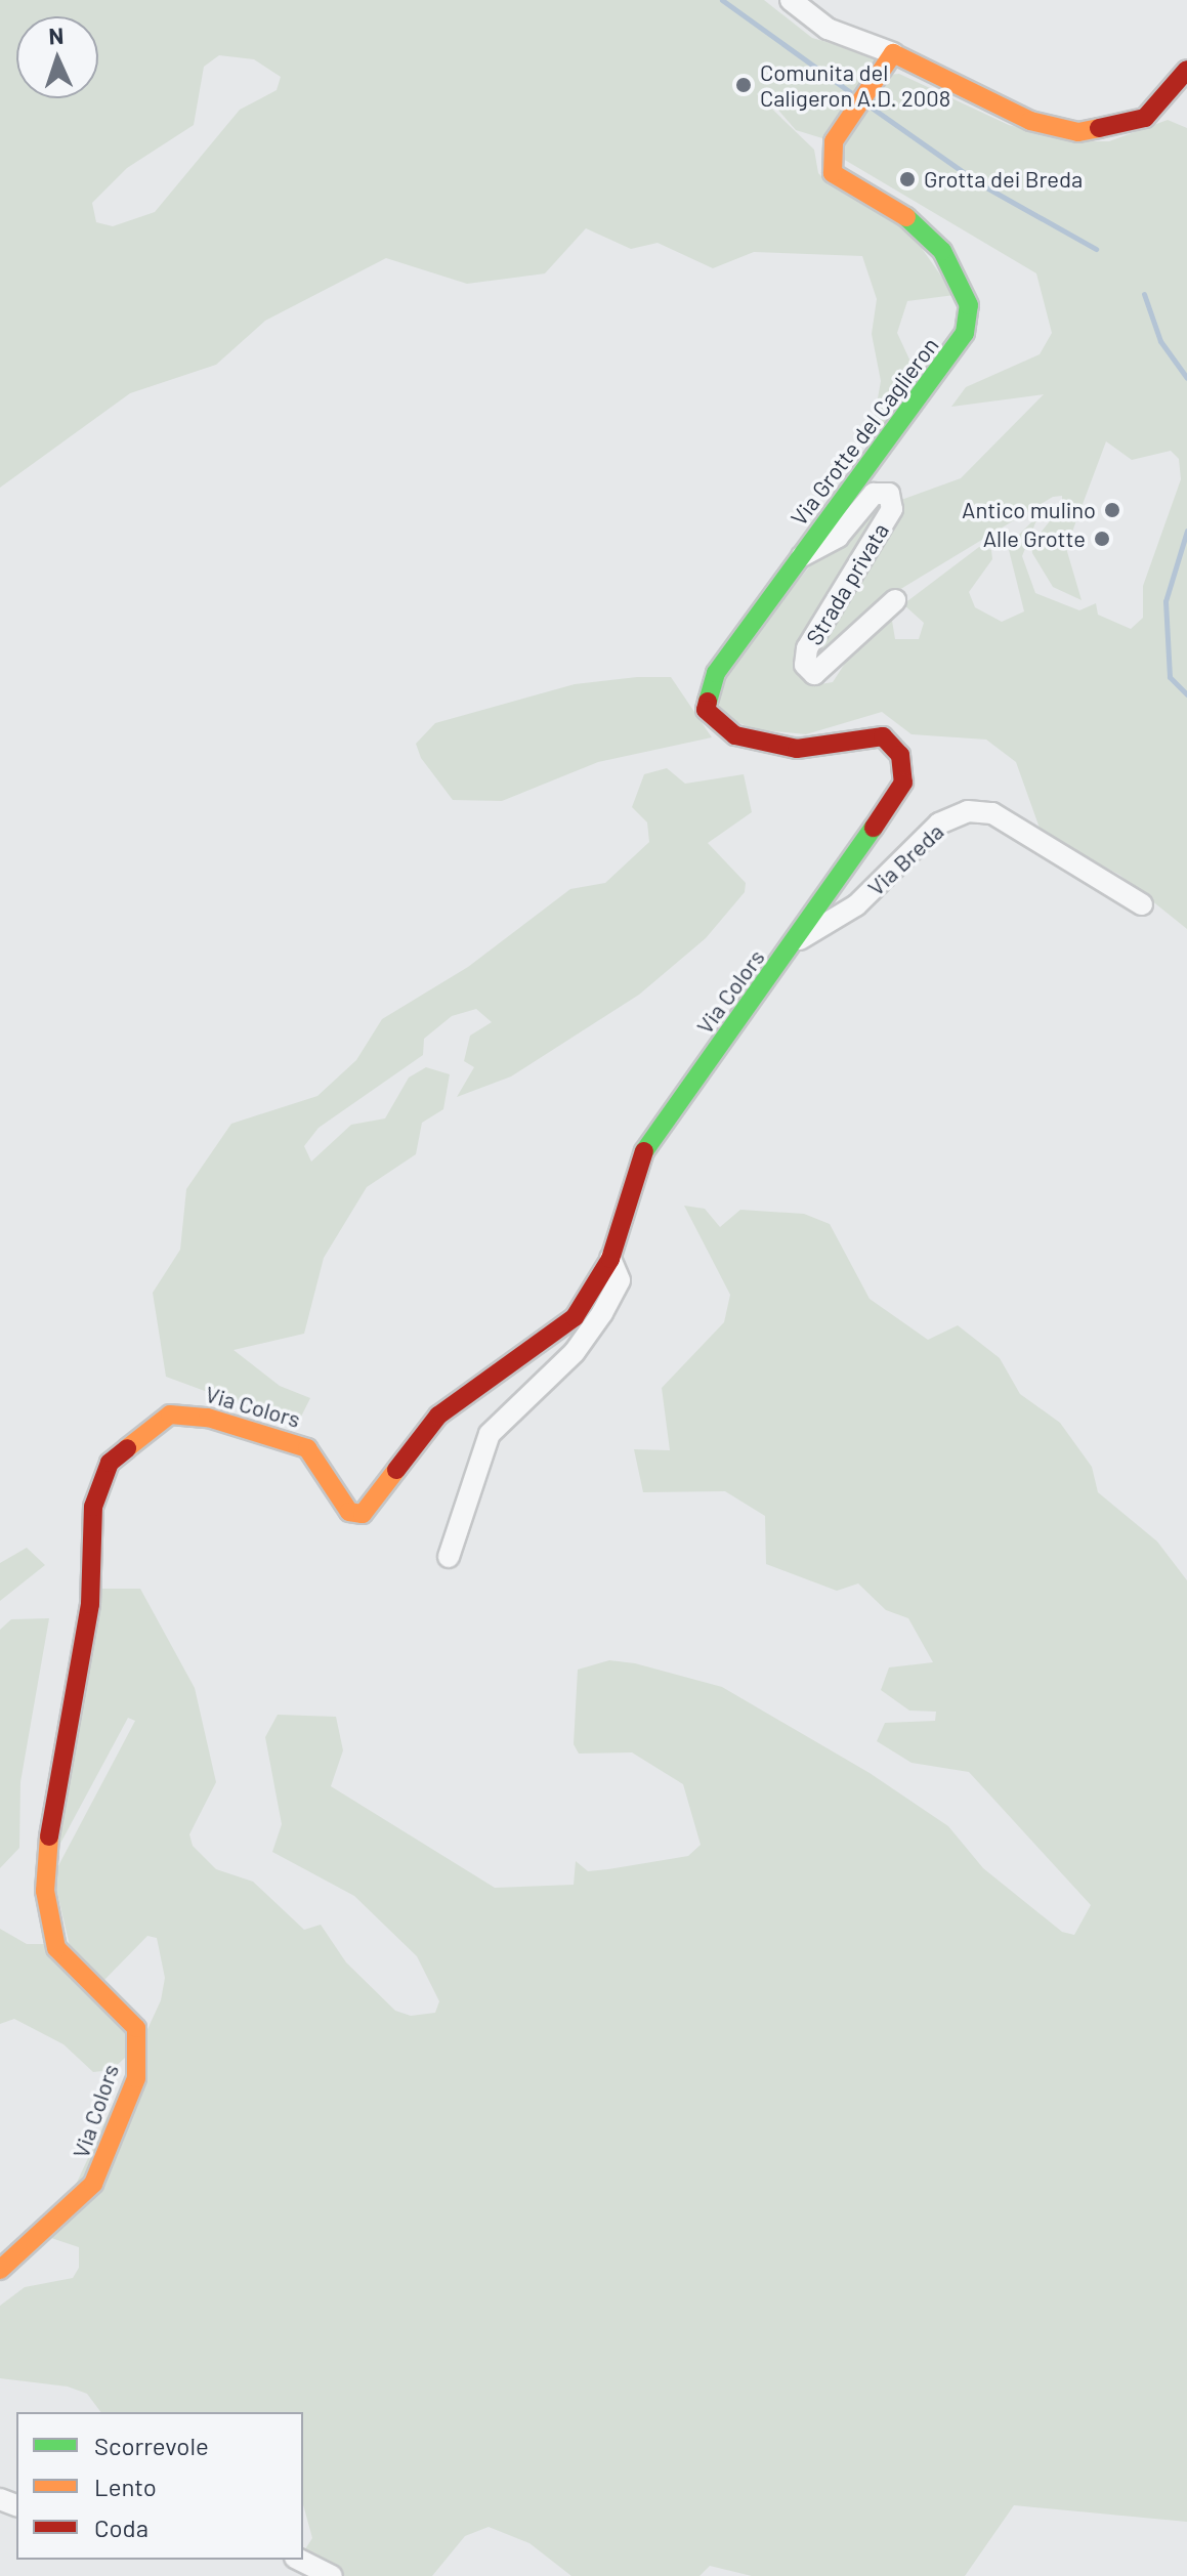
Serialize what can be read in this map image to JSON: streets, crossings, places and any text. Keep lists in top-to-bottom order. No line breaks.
{"streets":{"street":["Via Grotte del Caglieron","Strada privata","Via Breda","Via Colors"]},"crossings":[["Via Grotte del Caglieron","Strada privata"],["Via Grotte del Caglieron","Via Colors"],["Via Breda","Via Colors"]],"places":["Comunita del Caligeron A.D. 2008","Grotta dei Breda","Antico mulino","Alle Grotte"],"legend":["Scorrevole","Lento","Coda"],"north":"top"}
